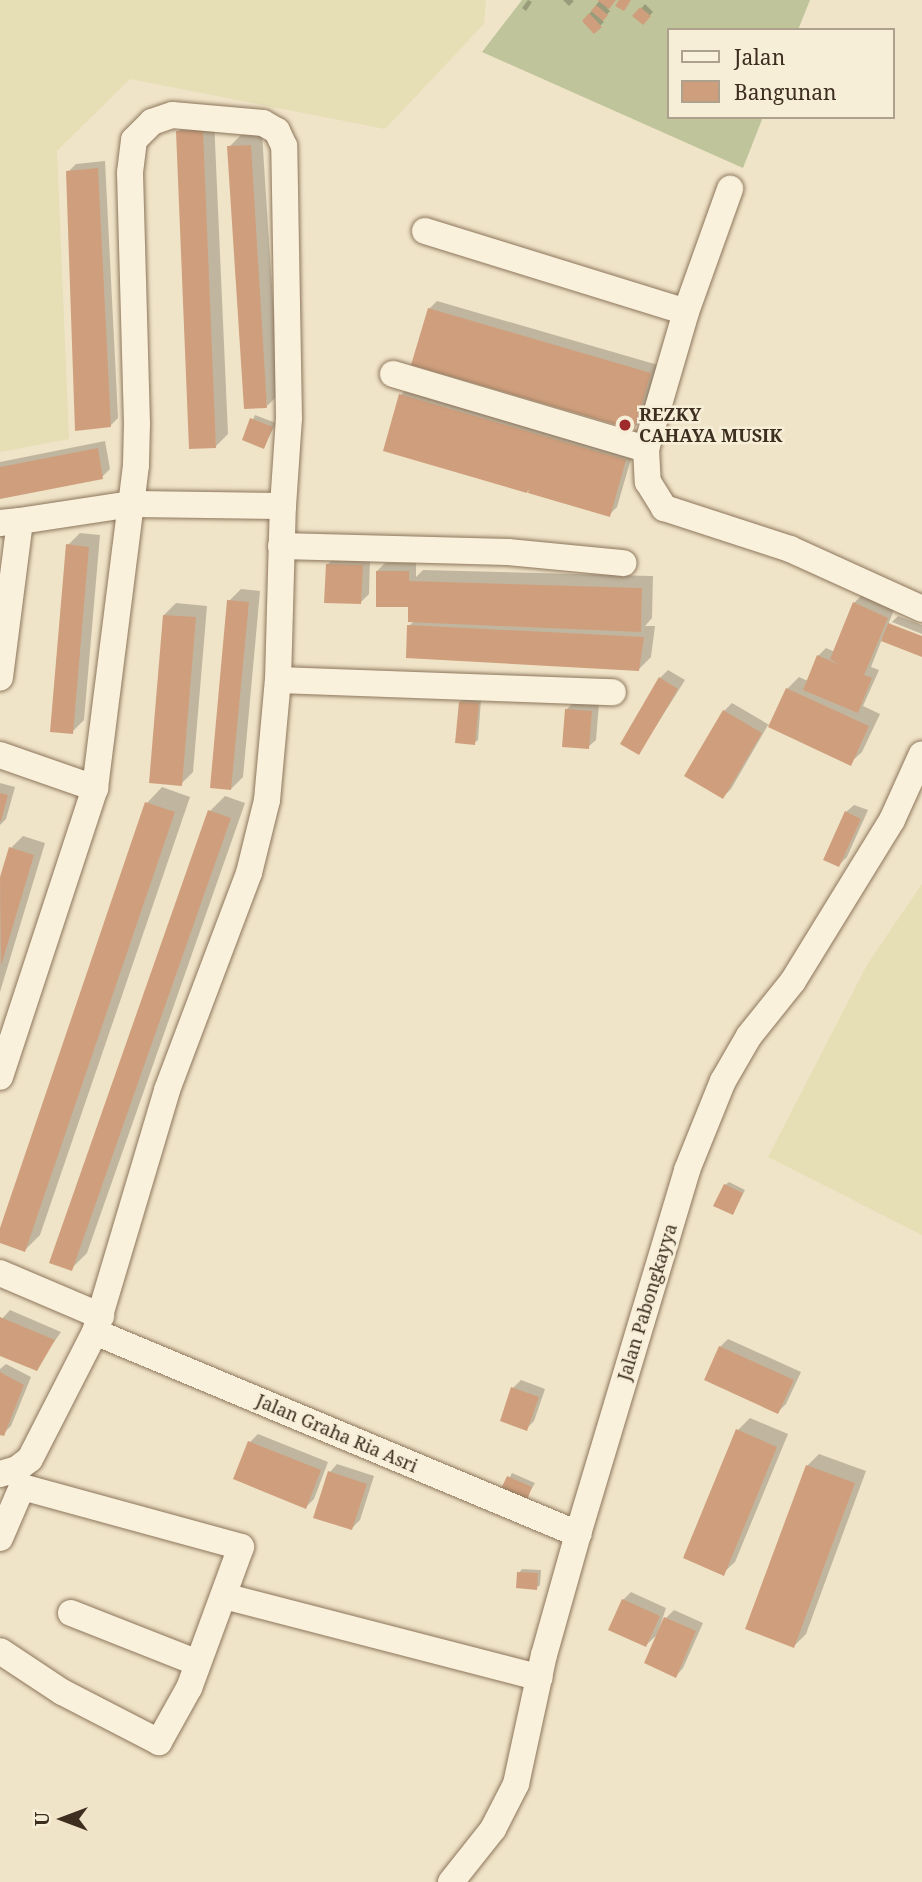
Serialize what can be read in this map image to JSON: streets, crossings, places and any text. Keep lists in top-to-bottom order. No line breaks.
{"streets":{"street":["Jalan Pabongkayya","Jalan Graha Ria Asri"]},"crossings":[["Jalan Pabongkayya","Jalan Graha Ria Asri"]],"places":["REZKY CAHAYA MUSIK"],"legend":["Jalan","Bangunan"],"north":"left"}
